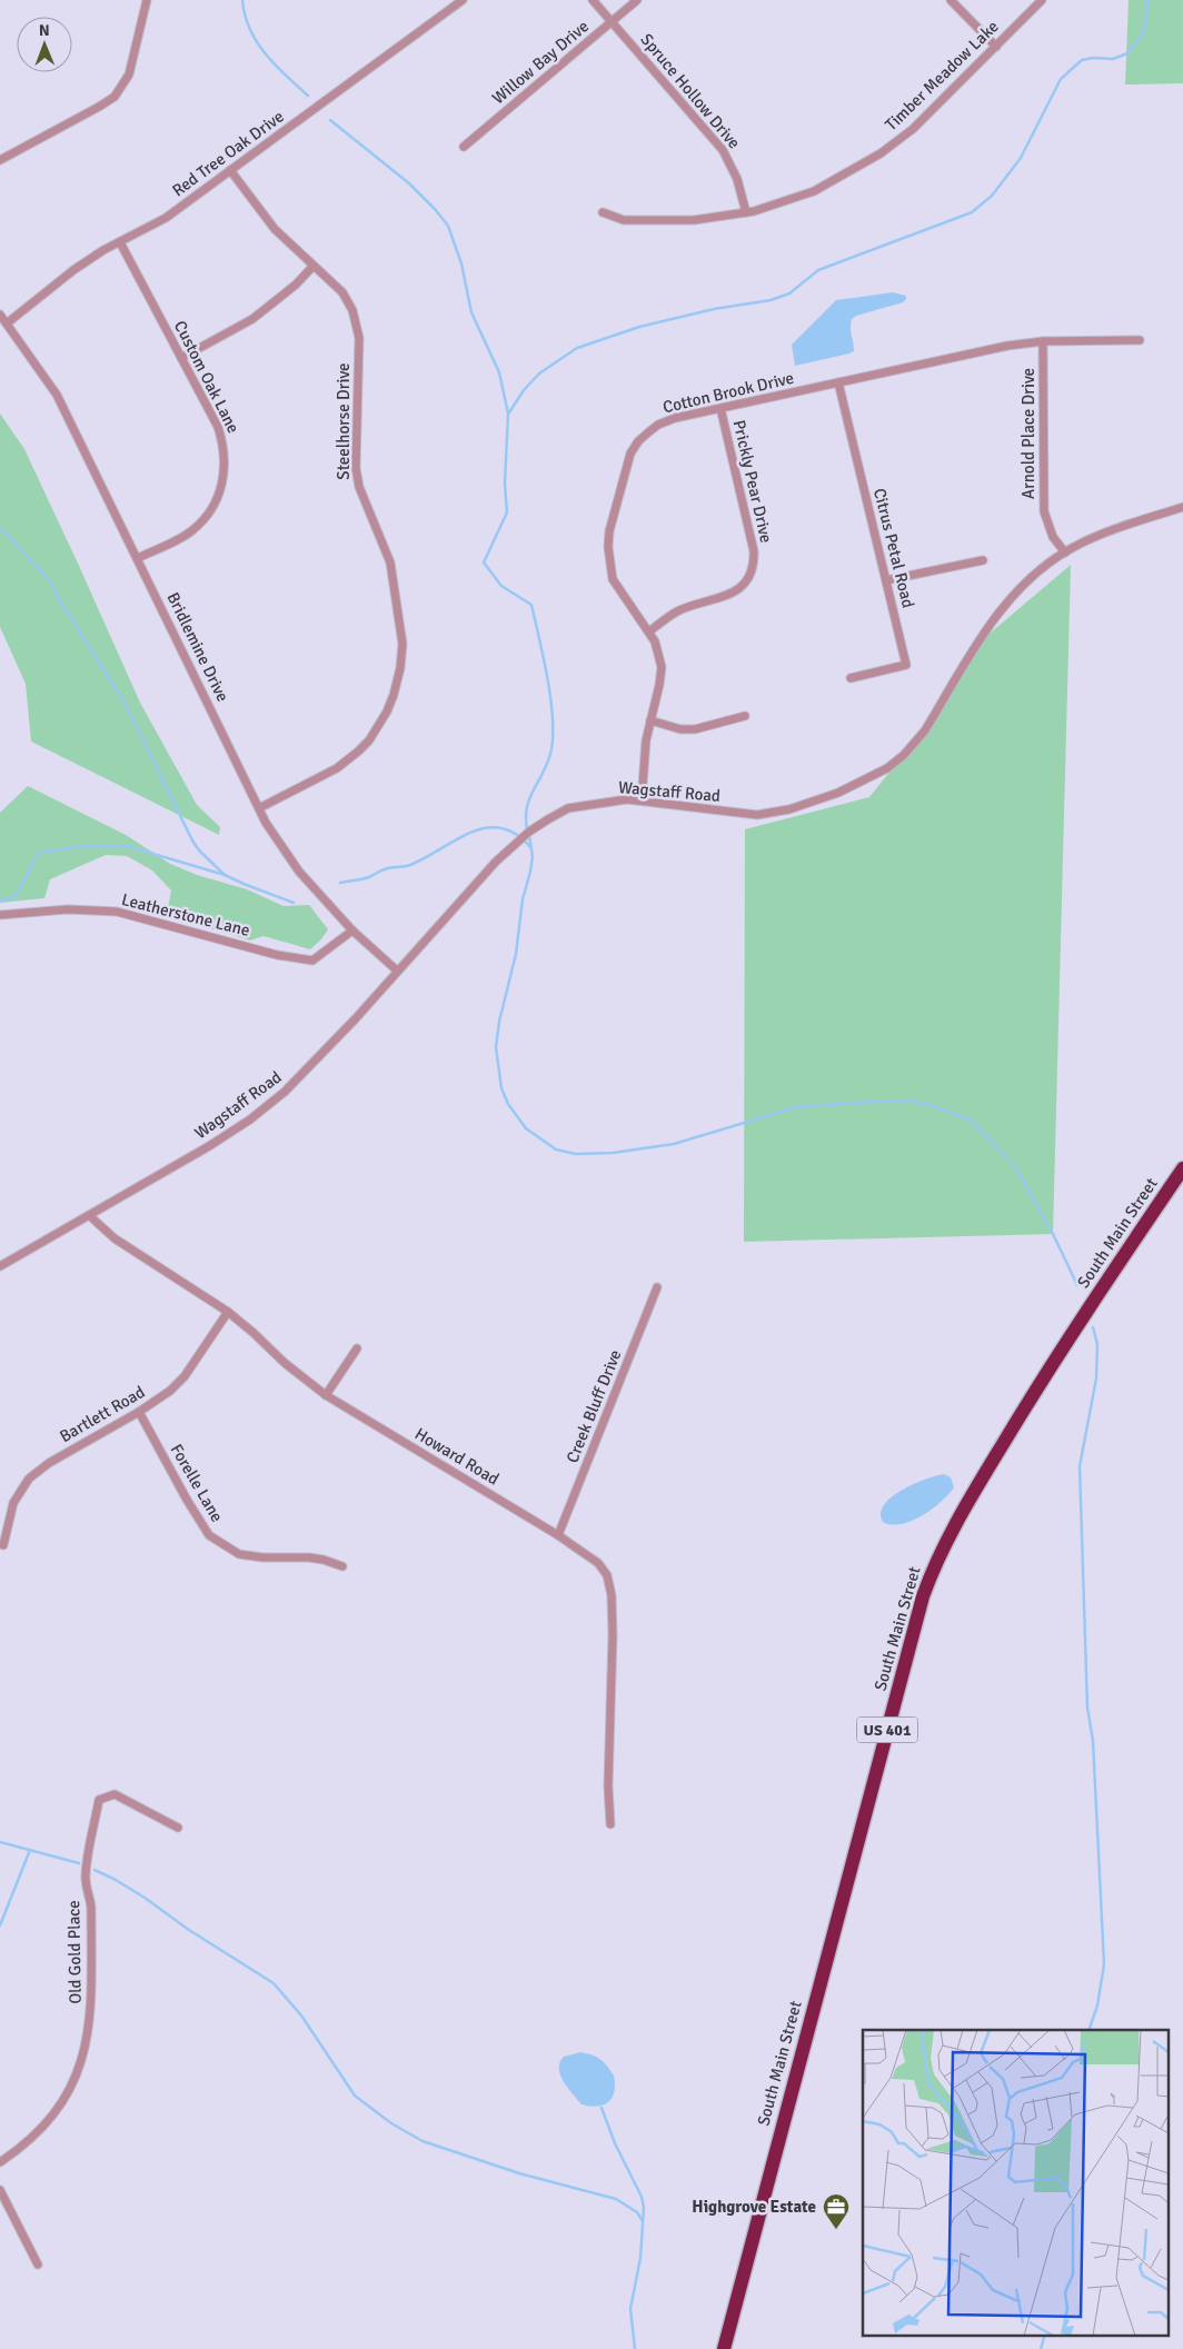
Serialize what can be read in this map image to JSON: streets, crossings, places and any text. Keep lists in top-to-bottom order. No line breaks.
{"streets":{"highway":["South Main Street","US 401"],"street":["Willow Bay Drive","Timber Meadow Lake","Spruce Hollow Drive","Red Tree Oak Drive","Custom Oak Lane","Cotton Brook Drive","Steelhorse Drive","Arnold Place Drive","Prickly Pear Drive","Citrus Petal Road","Bridlemine Drive","Wagstaff Road","Leatherstone Lane","Creek Bluff Drive","Bartlett Road","Howard Road","Forelle Lane","Old Gold Place"]},"crossings":[["Willow Bay Drive","Spruce Hollow Drive"],["Timber Meadow Lake","Spruce Hollow Drive"],["Red Tree Oak Drive","Custom Oak Lane"],["Red Tree Oak Drive","Steelhorse Drive"],["Red Tree Oak Drive","Bridlemine Drive"],["Custom Oak Lane","Bridlemine Drive"],["Cotton Brook Drive","Arnold Place Drive"],["Cotton Brook Drive","Prickly Pear Drive"],["Cotton Brook Drive","Citrus Petal Road"],["Cotton Brook Drive","Wagstaff Road"],["Steelhorse Drive","Bridlemine Drive"],["Arnold Place Drive","Wagstaff Road"],["Bridlemine Drive","Wagstaff Road"],["Bridlemine Drive","Leatherstone Lane"],["Wagstaff Road","Howard Road"],["Creek Bluff Drive","Howard Road"],["Bartlett Road","Howard Road"],["Bartlett Road","Forelle Lane"]],"places":{"office":["Highgrove Estate"]},"north":"top"}
